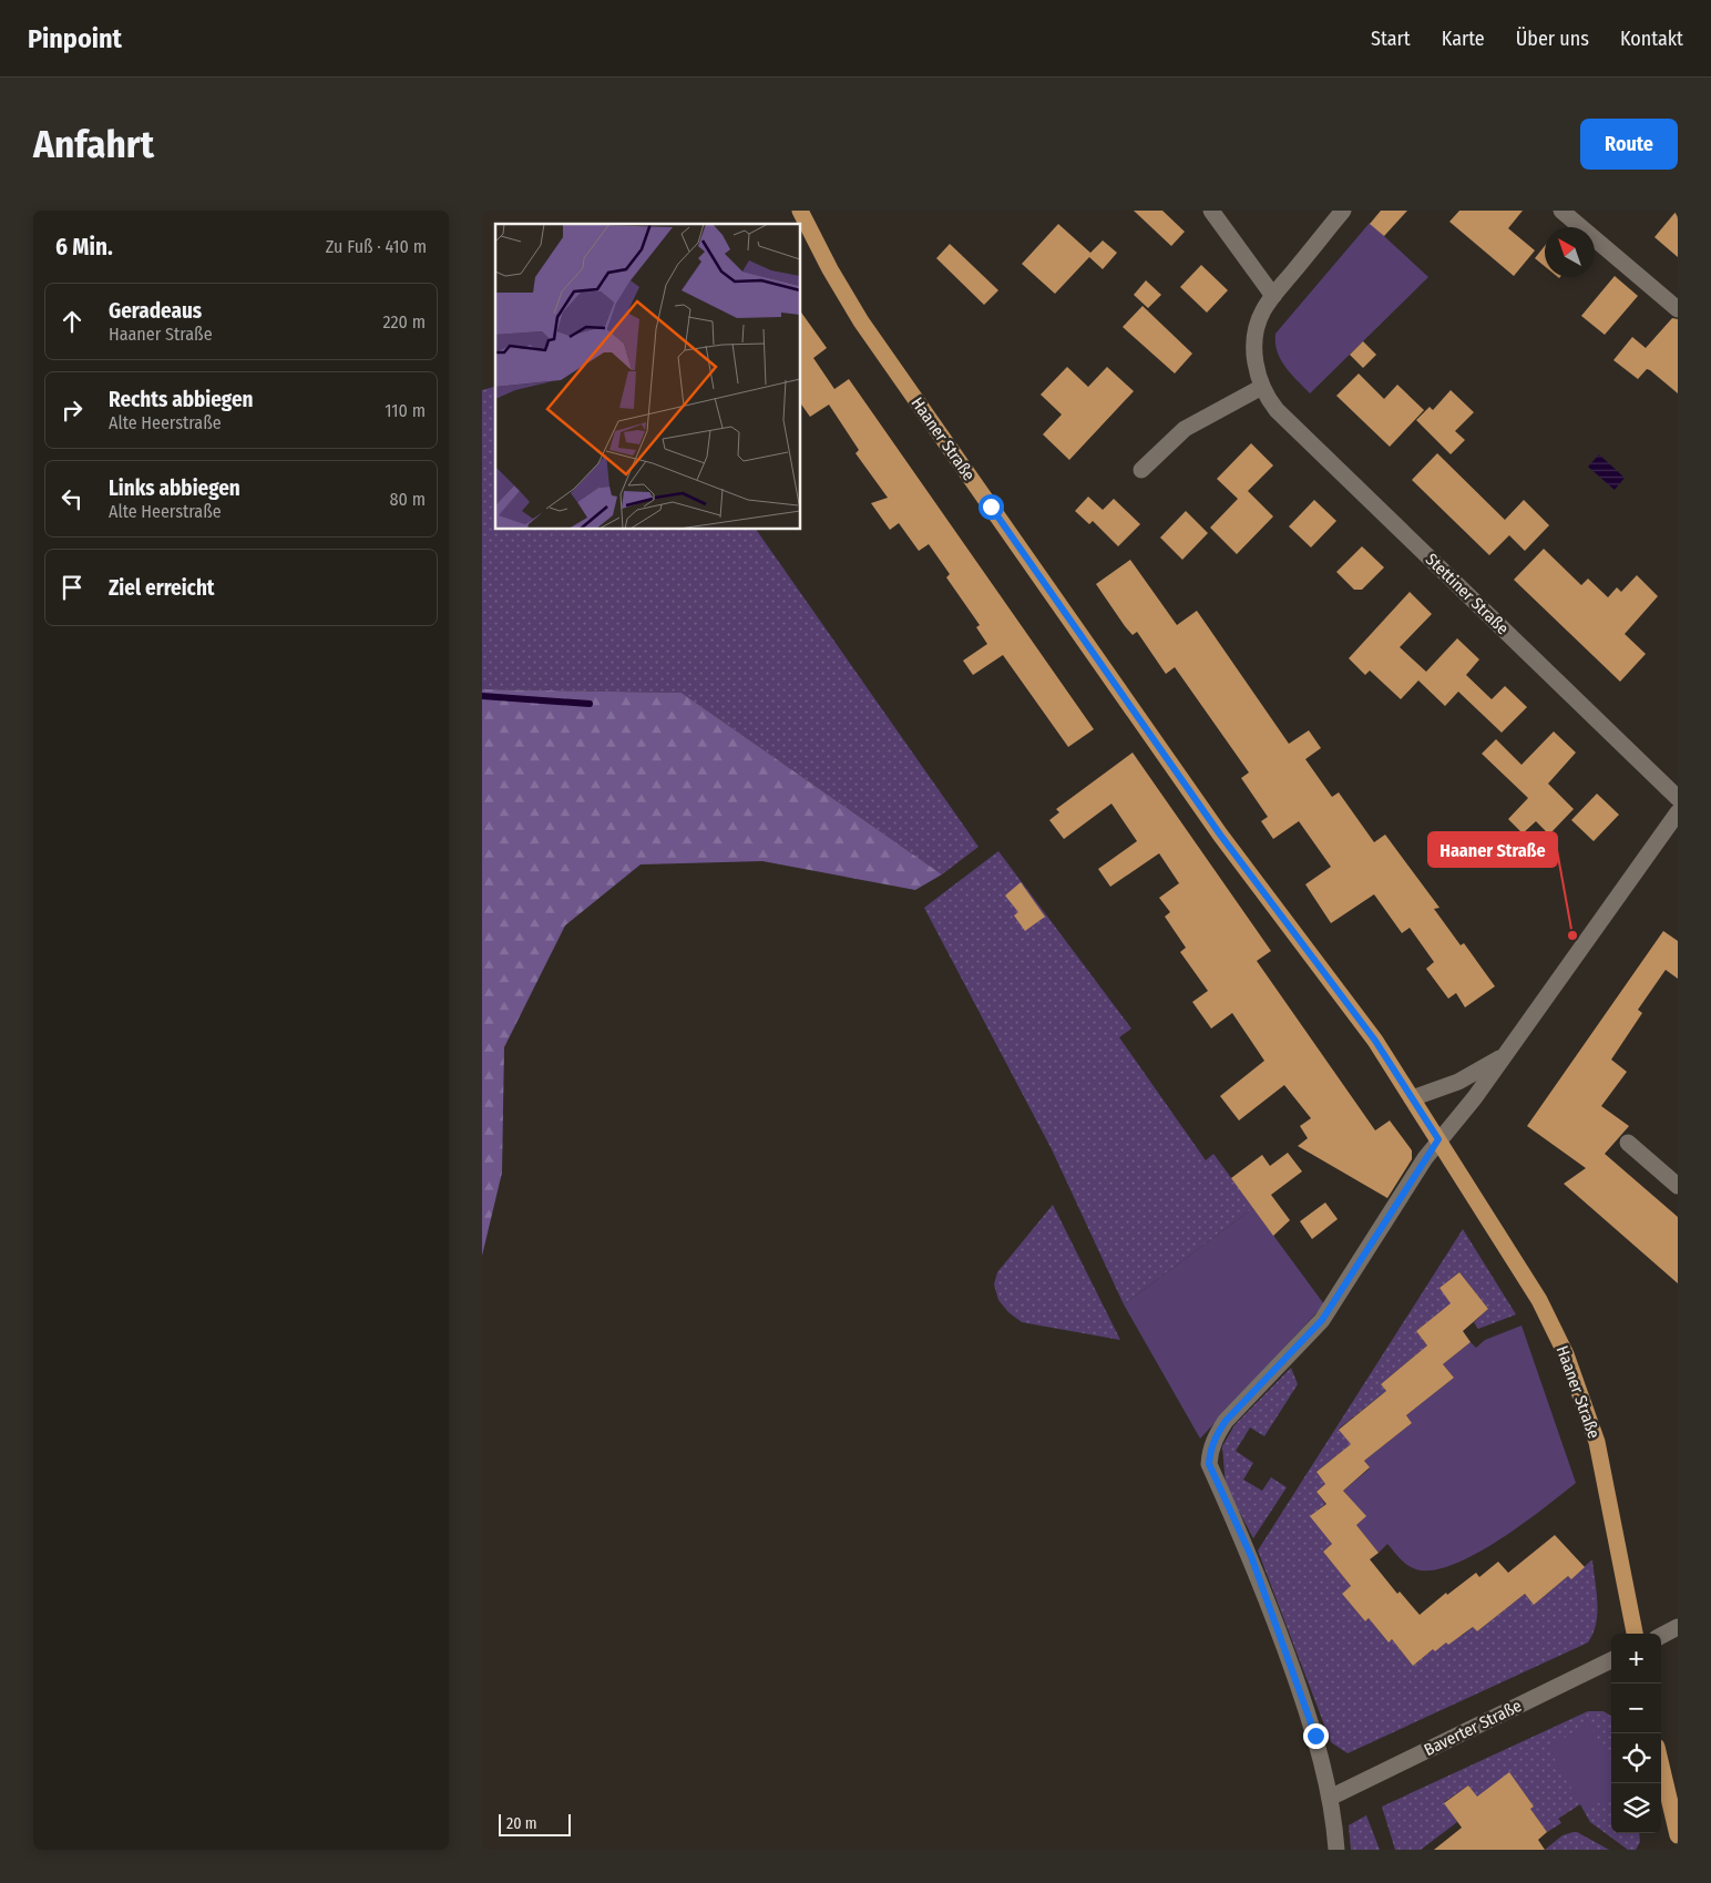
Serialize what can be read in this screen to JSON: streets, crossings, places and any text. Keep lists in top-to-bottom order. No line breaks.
{"streets":{"main road":["Haaner Straße"],"street":["Stettiner Straße","Baverter Straße"]},"places":["Haaner Straße"],"scale_bar":"20 m","north":"top left","page":{"header":"Pinpoint","nav":["Start","Karte","Über uns","Kontakt"],"buttons":"Route","title":"Anfahrt","heading":["6 Min.","Zu Fuß · 410 m"],"list":[["Geradeaus","Haaner Straße","220 m"],["Rechts abbiegen","Alte Heerstraße","110 m"],["Links abbiegen","Alte Heerstraße","80 m"],"Ziel erreicht"],"map_buttons":["+","−"],"scale":"20 m"}}
